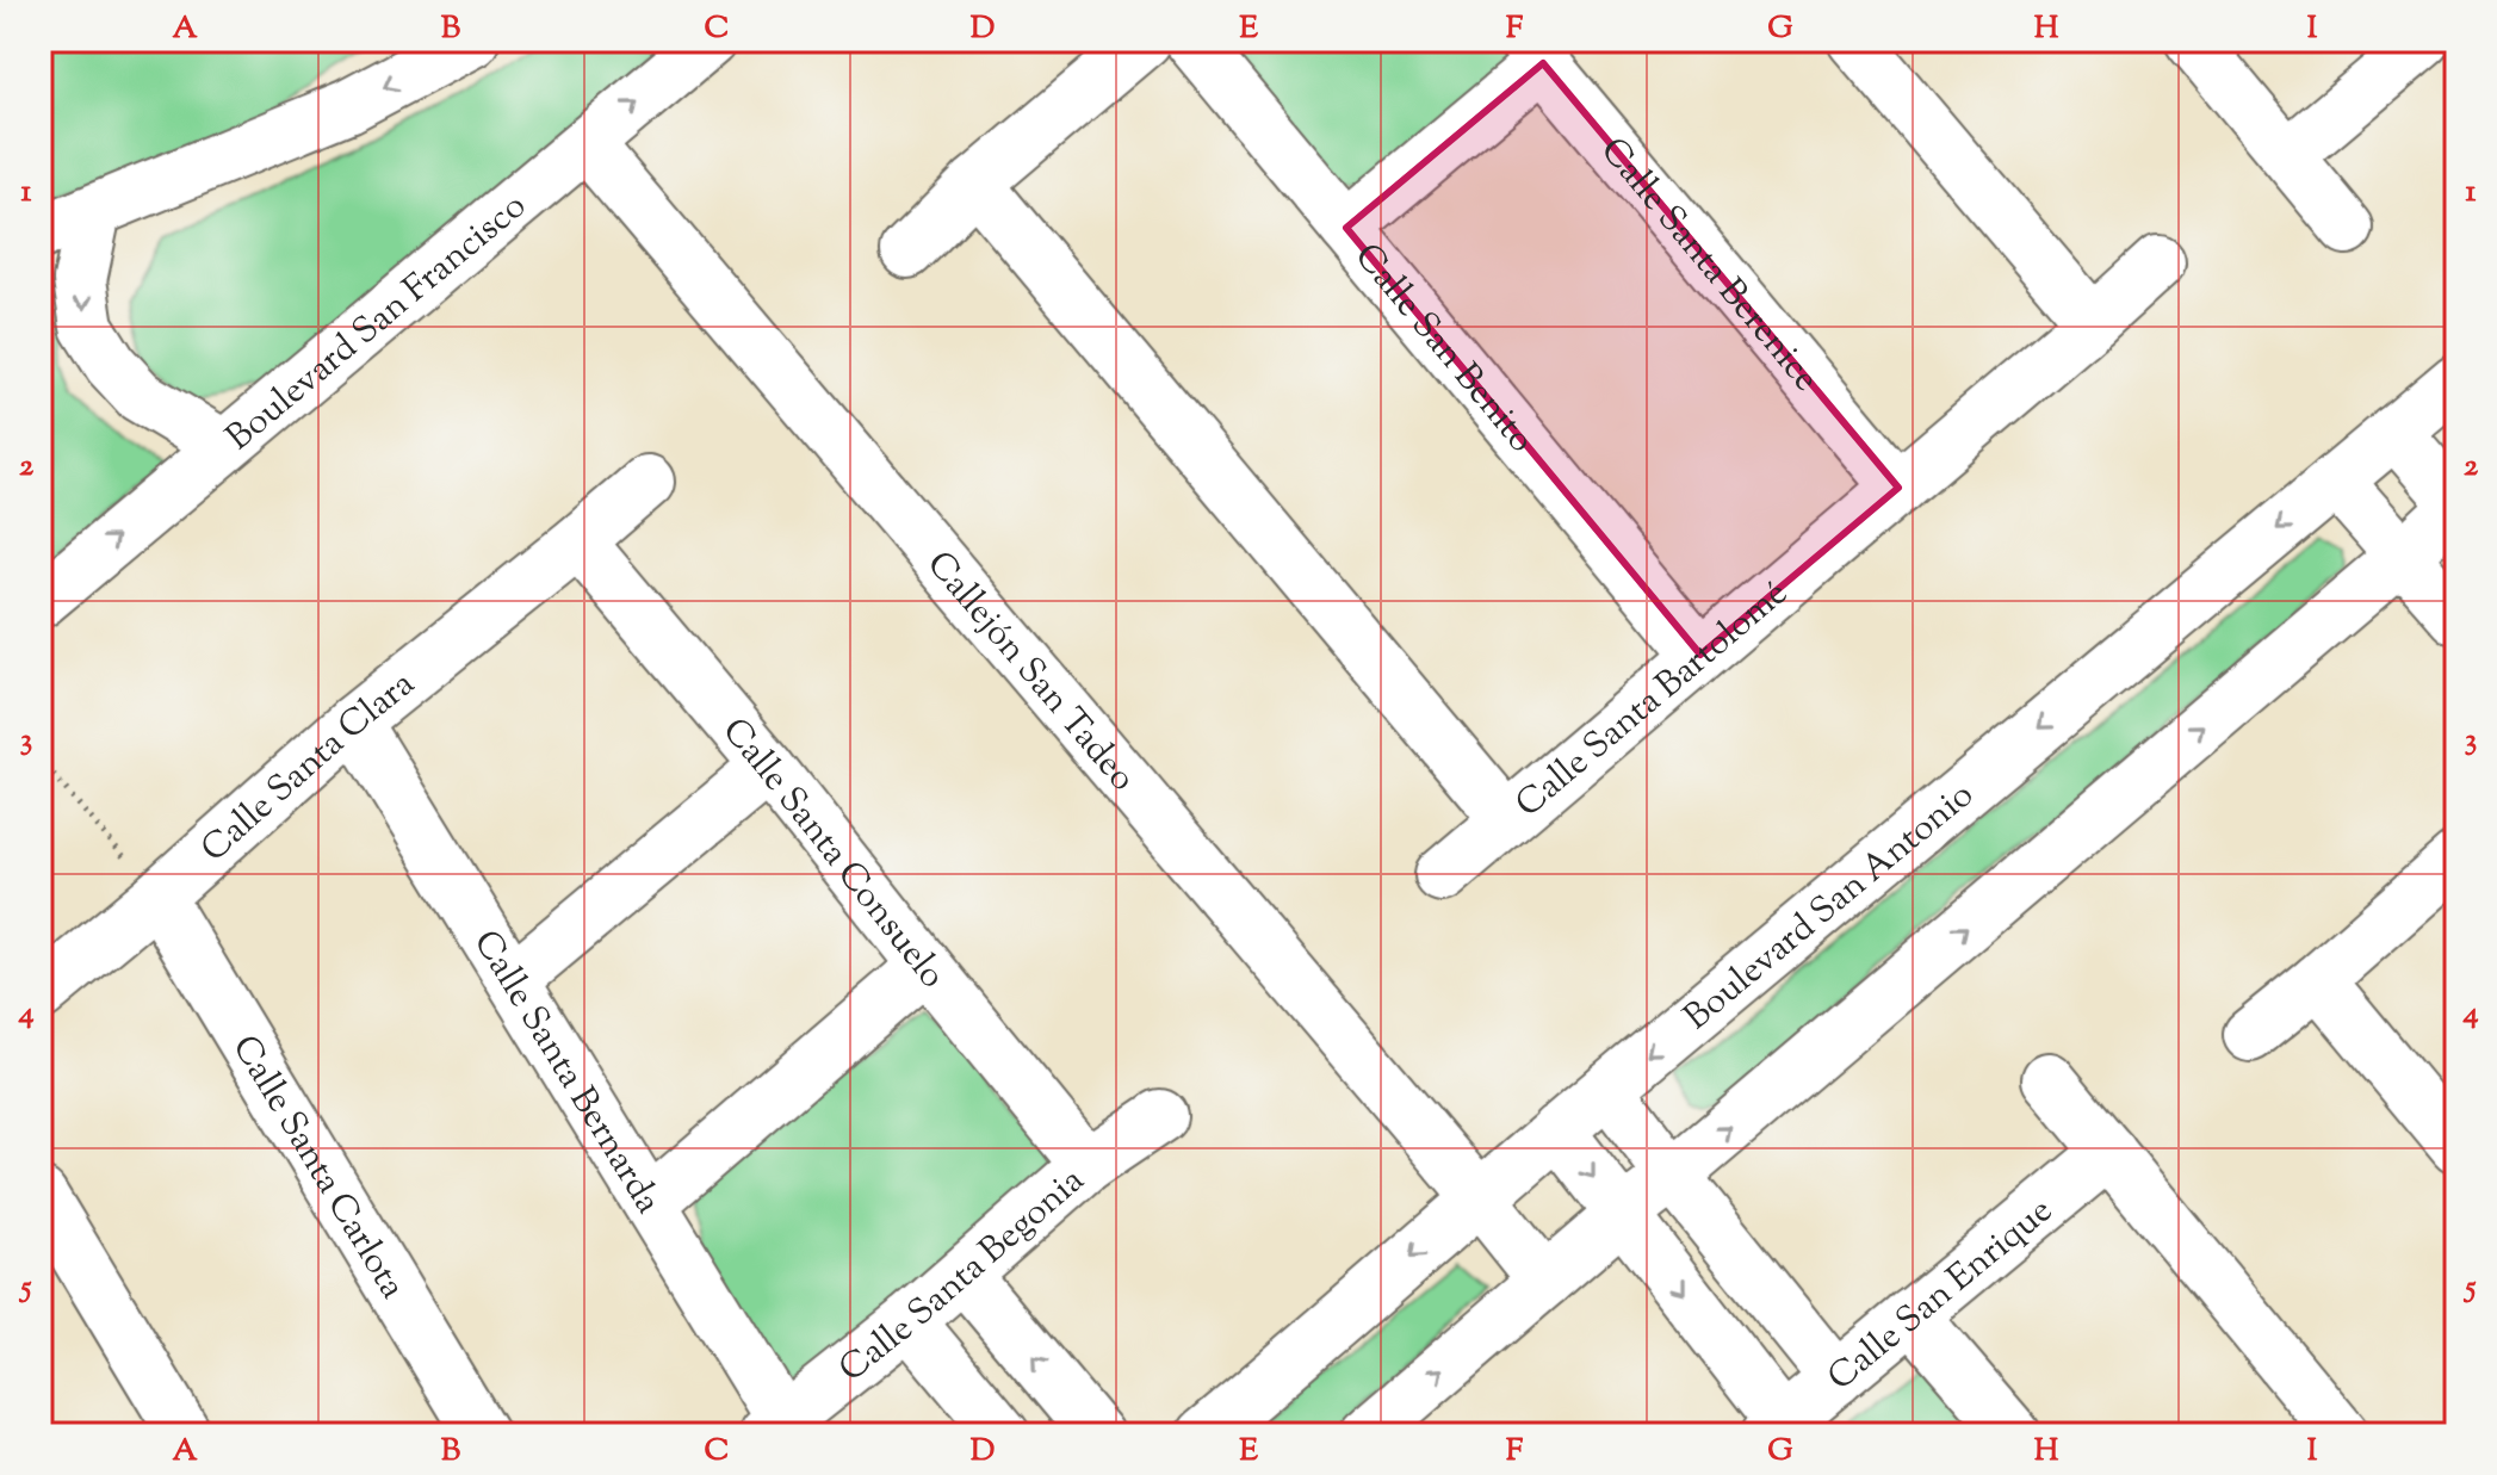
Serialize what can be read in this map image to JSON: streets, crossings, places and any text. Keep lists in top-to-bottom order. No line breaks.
{"streets":{"street":["Calle Santa Berenice","Boulevard San Francisco","Calle San Benito","Callejón San Tadeo","Calle Santa Bartolomé","Calle Santa Clara","Calle Santa Consuelo","Boulevard San Antonio","Calle Santa Bernarda","Calle Santa Carlota","Calle Santa Begonia","Calle San Enrique"]},"crossings":[["Calle Santa Berenice","Calle Santa Bartolomé"],["Boulevard San Francisco","Callejón San Tadeo"],["Calle San Benito","Calle Santa Bartolomé"],["Callejón San Tadeo","Boulevard San Antonio"],["Calle Santa Clara","Calle Santa Consuelo"],["Calle Santa Clara","Calle Santa Bernarda"],["Calle Santa Clara","Calle Santa Carlota"],["Calle Santa Consuelo","Calle Santa Begonia"],["Calle Santa Bernarda","Calle Santa Begonia"]],"one_way":["Boulevard San Francisco"],"grid":{"columns":["A","B","C","D","E","F","G","H","I"],"rows":["1","2","3","4","5"]}}
